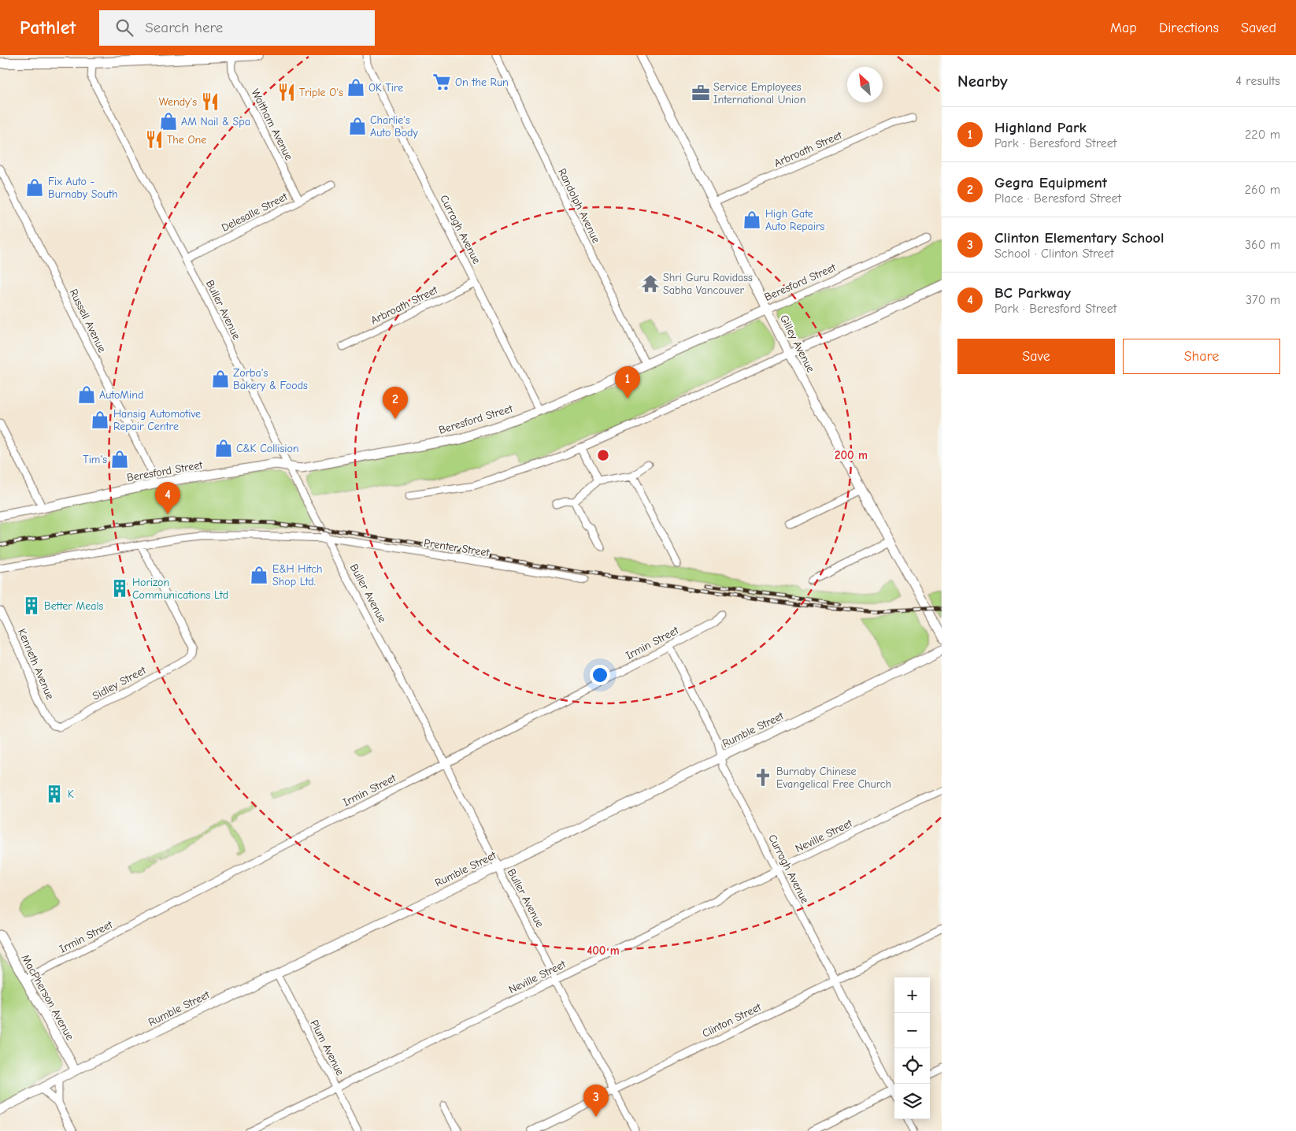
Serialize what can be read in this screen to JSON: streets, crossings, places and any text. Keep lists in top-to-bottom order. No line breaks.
{"streets":{"street":["Waltham Avenue","Arbroath Street","Randolph Avenue","Delesalle Street","Curragh Avenue","Beresford Street","Buller Avenue","Russell Avenue","Gilley Avenue","Prenter Street","Irmin Street","Kenneth Avenue","Sidley Street","Rumble Street","Neville Street","MacPherson Avenue","Clinton Street","Plum Avenue"]},"crossings":[["Waltham Avenue","Delesalle Street"],["Arbroath Street","Curragh Avenue"],["Arbroath Street","Gilley Avenue"],["Randolph Avenue","Beresford Street"],["Delesalle Street","Buller Avenue"],["Curragh Avenue","Beresford Street"],["Curragh Avenue","Irmin Street"],["Curragh Avenue","Rumble Street"],["Curragh Avenue","Neville Street"],["Curragh Avenue","Clinton Street"],["Beresford Street","Buller Avenue"],["Beresford Street","Russell Avenue"],["Beresford Street","Gilley Avenue"],["Buller Avenue","Prenter Street"],["Buller Avenue","Irmin Street"],["Buller Avenue","Rumble Street"],["Buller Avenue","Neville Street"],["Buller Avenue","Clinton Street"],["Irmin Street","MacPherson Avenue"],["Kenneth Avenue","Sidley Street"],["Rumble Street","MacPherson Avenue"],["Rumble Street","Plum Avenue"],["Neville Street","Plum Avenue"]],"places":{"supermarket":["On the Run"],"shop":["OK Tire","AM Nail & Spa","Charlie's Auto Body","Fix Auto - Burnaby South","High Gate Auto Repairs","Zorba's Bakery & Foods","AutoMind","Hansig Automotive Repair Centre","C&K Collision","Tim's","E&H Hitch Shop Ltd."],"restaurant":["Triple O's","Wendy's","The One"],"office":["Service Employees International Union"],"temple":["Shri Guru Ravidass Sabha Vancouver"],"building":["Horizon Communications Ltd","Better Meals","K"],"church":["Burnaby Chinese Evangelical Free Church"]},"north":"top left","page":{"header":"Pathlet","search":"Search here","nav":["Map","Directions","Saved"],"heading":["Nearby","4 results"],"list":[{"mark":"1","name":"Highland Park","note":"Park · Beresford Street","value":"220 m"},{"mark":"2","name":"Gegra Equipment","note":"Place · Beresford Street","value":"260 m"},{"mark":"3","name":"Clinton Elementary School","note":"School · Clinton Street","value":"360 m"},{"mark":"4","name":"BC Parkway","note":"Park · Beresford Street","value":"370 m"}],"buttons":["Save","Share"],"pins":["1","2","4","3"],"map_buttons":["+","−"]},"rings":["200 m","400 m"]}
